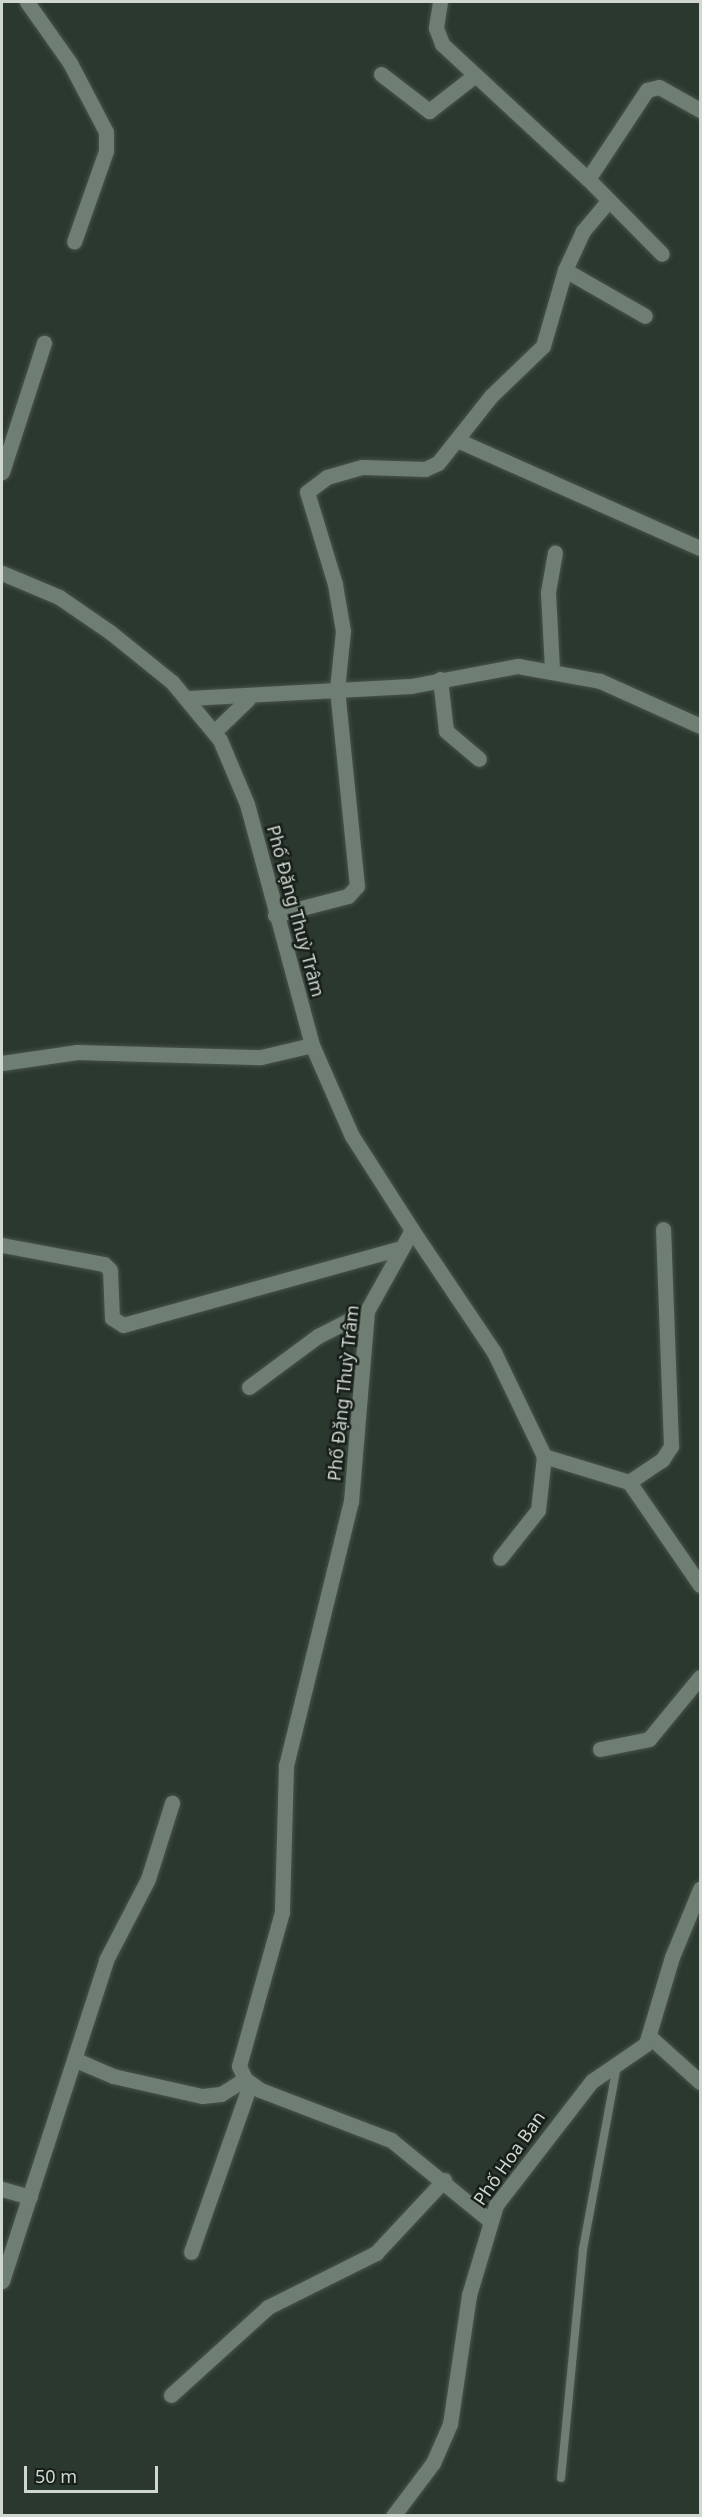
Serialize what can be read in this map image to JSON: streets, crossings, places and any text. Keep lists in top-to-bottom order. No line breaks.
{"streets":{"street":["Phố Đặng Thuỳ Trâm","Phố Hoa Ban"]},"scale_bar":"50 m"}
